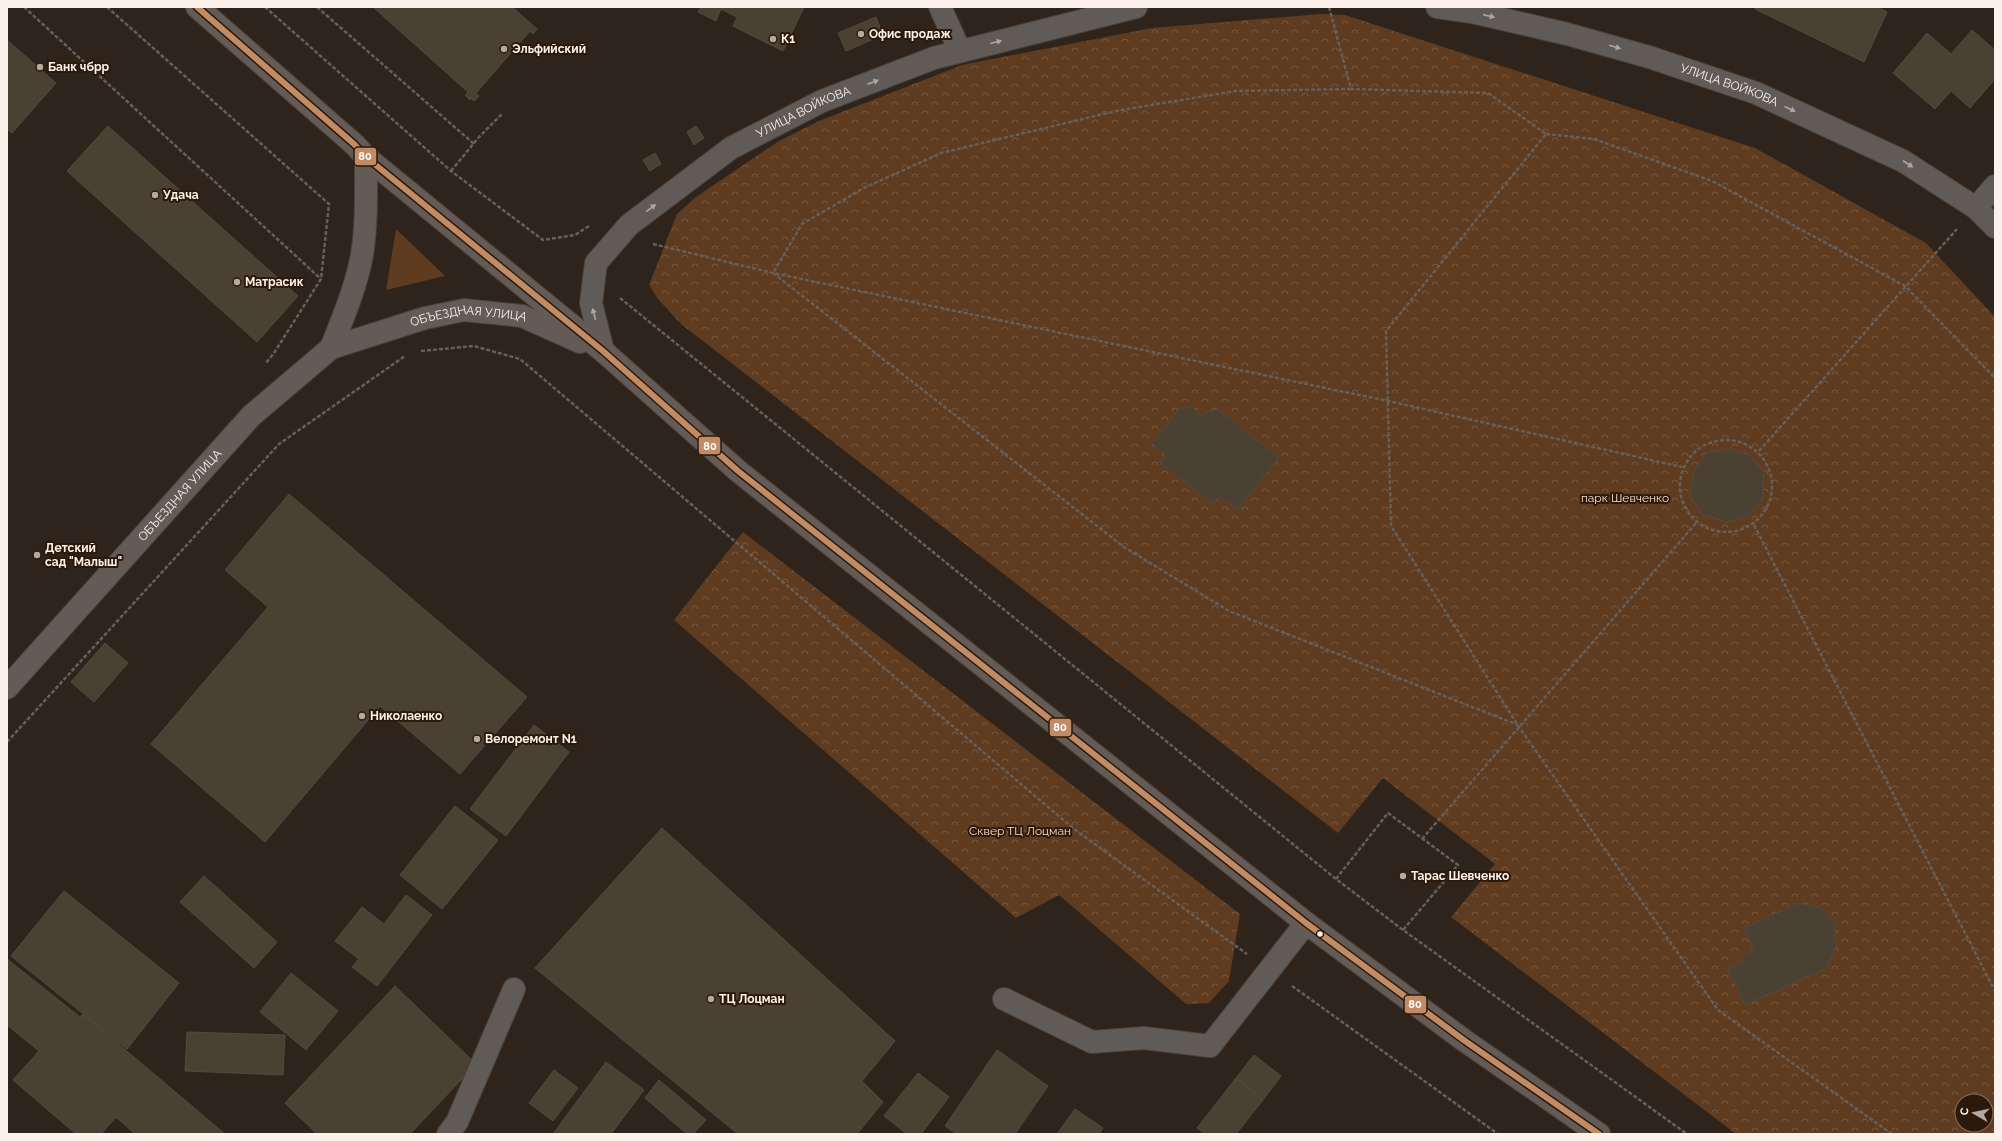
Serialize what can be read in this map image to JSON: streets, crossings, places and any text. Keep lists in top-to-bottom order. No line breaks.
{"streets":{"main road":["ОБЪЕЗДНАЯ УЛИЦА"],"street":["УЛИЦА ВОЙКОВА"]},"crossings":[["УЛИЦА ВОЙКОВА","ОБЪЕЗДНАЯ УЛИЦА"]],"one_way":["УЛИЦА ВОЙКОВА"],"parks":["парк Шевченко","Сквер ТЦ Лоцман"],"places":["Офис продаж","К1","Эльфийский","Банк чбрр","Удача","Матрасик","Детский сад \"Малыш\"","Николаенко","Велоремонт N1","Тарас Шевченко","ТЦ Лоцман"],"lines":["transit line 80"],"north":"left"}
